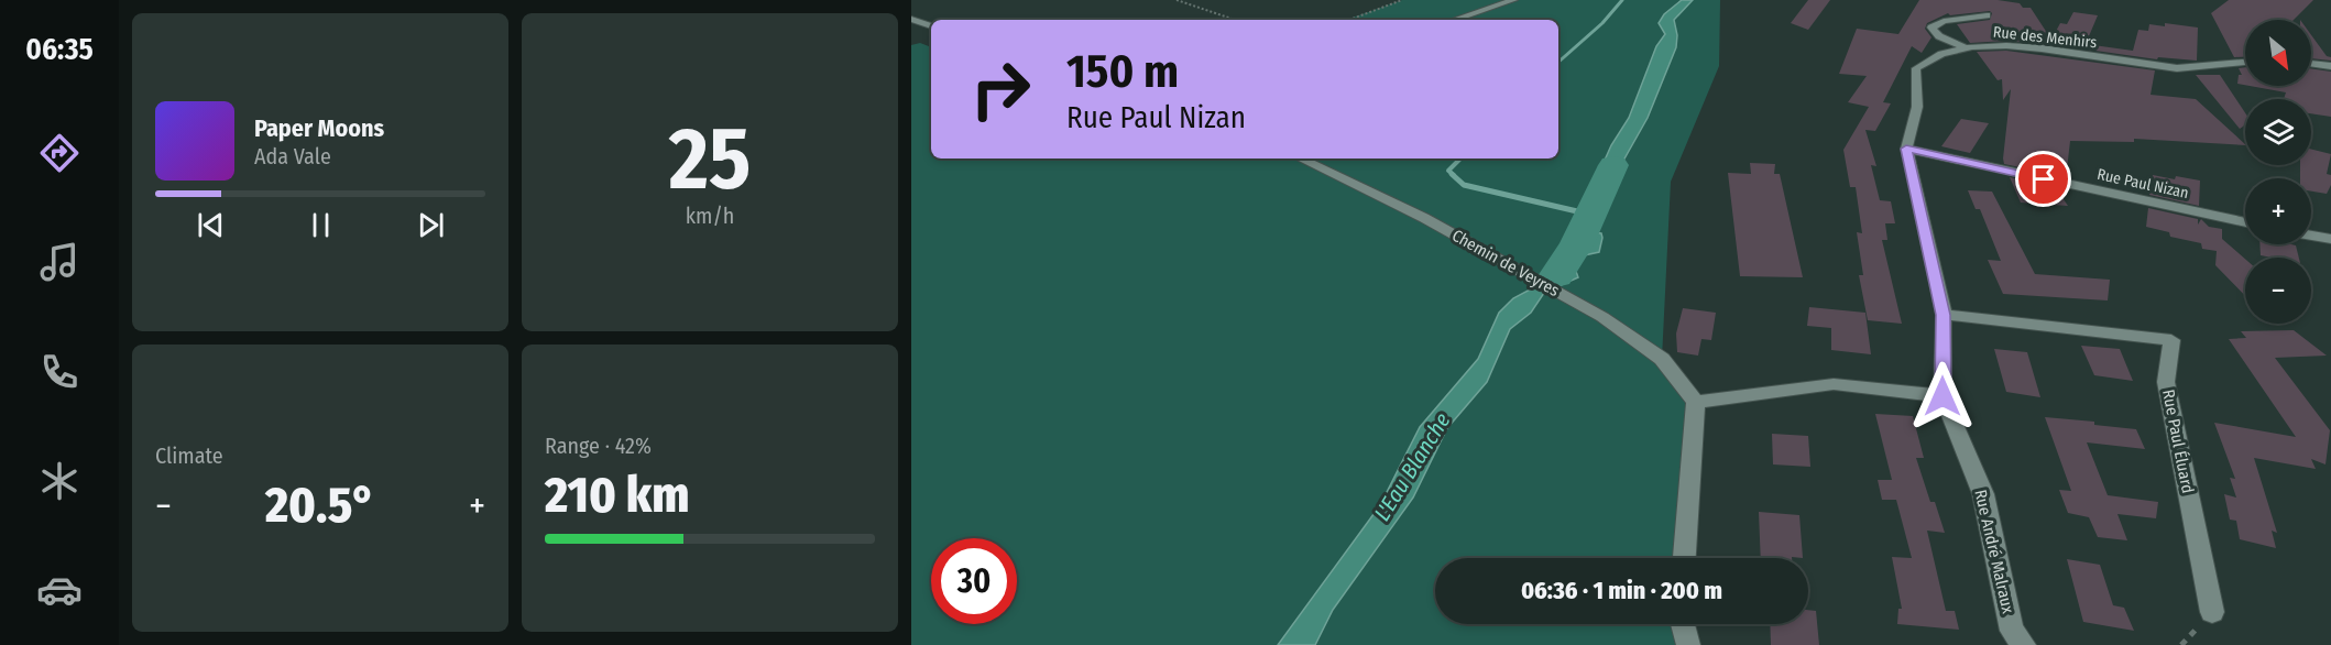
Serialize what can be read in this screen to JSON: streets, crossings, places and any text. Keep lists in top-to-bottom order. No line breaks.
{"streets":{"street":["Rue des Menhirs","Rue Paul Nizan","Chemin de Veyres","Rue Paul Éluard","Rue André Malraux"]},"crossings":[["Rue des Menhirs","Rue Paul Nizan"],["Rue des Menhirs","Rue André Malraux"],["Rue Paul Nizan","Rue André Malraux"],["Rue Paul Éluard","Rue André Malraux"]],"water":["L'Eau Blanche"],"north":"bottom right","page":{"tabs":"06:35","tile":[["25","km/h"],"Climate",["Range · 42%","210 km"]],"map_buttons":["+","−"],"turn":["150 m","Rue Paul Nizan"],"song":["Paper Moons","Ada Vale"],"heat":["−","20.5°","+"],"limit":"30","trip":"06:36 · 1 min · 200 m"}}
